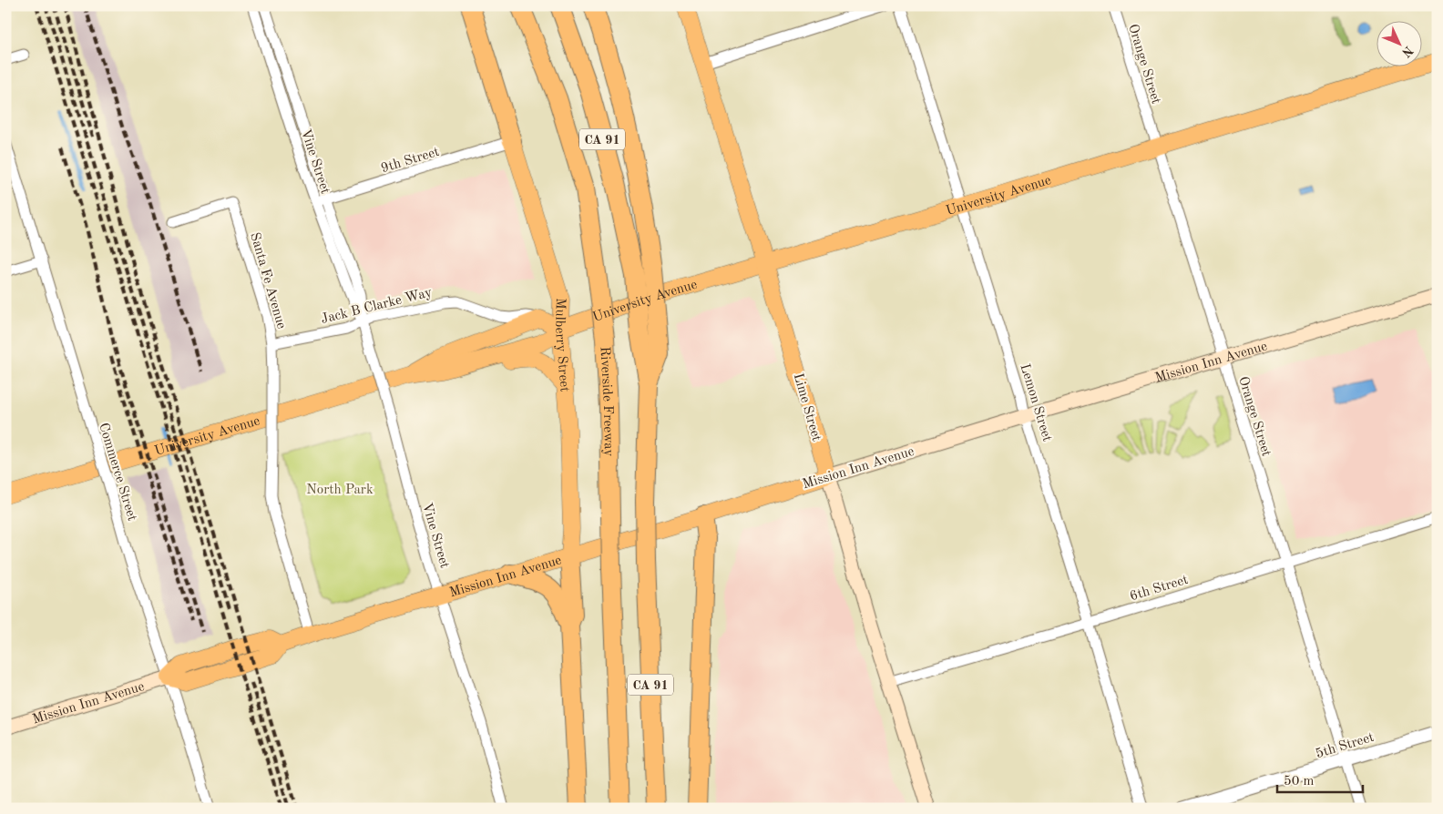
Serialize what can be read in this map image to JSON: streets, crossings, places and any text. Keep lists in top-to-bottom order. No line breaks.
{"streets":{"highway":["CA 91","Riverside Freeway"],"main road":["University Avenue","Mulberry Street","Mission Inn Avenue","Lime Street"],"street":["Orange Street","9th Street","Vine Street","Santa Fe Avenue","Jack B Clarke Way","Lemon Street","Commerce Street","6th Street","5th Street"]},"crossings":[["Orange Street","University Avenue"],["Orange Street","Mission Inn Avenue"],["Orange Street","6th Street"],["Orange Street","5th Street"],["9th Street","Vine Street"],["9th Street","Mulberry Street"],["Vine Street","Jack B Clarke Way"],["Vine Street","Mission Inn Avenue"],["University Avenue","Jack B Clarke Way"],["University Avenue","Mulberry Street"],["University Avenue","Lemon Street"],["University Avenue","Lime Street"],["Santa Fe Avenue","Jack B Clarke Way"],["Santa Fe Avenue","Mission Inn Avenue"],["Mulberry Street","Mission Inn Avenue"],["Mission Inn Avenue","Lemon Street"],["Mission Inn Avenue","Lime Street"],["Mission Inn Avenue","Commerce Street"],["Lemon Street","6th Street"],["Lime Street","6th Street"]],"parks":["North Park"],"scale_bar":"50 m","north":"bottom right"}
